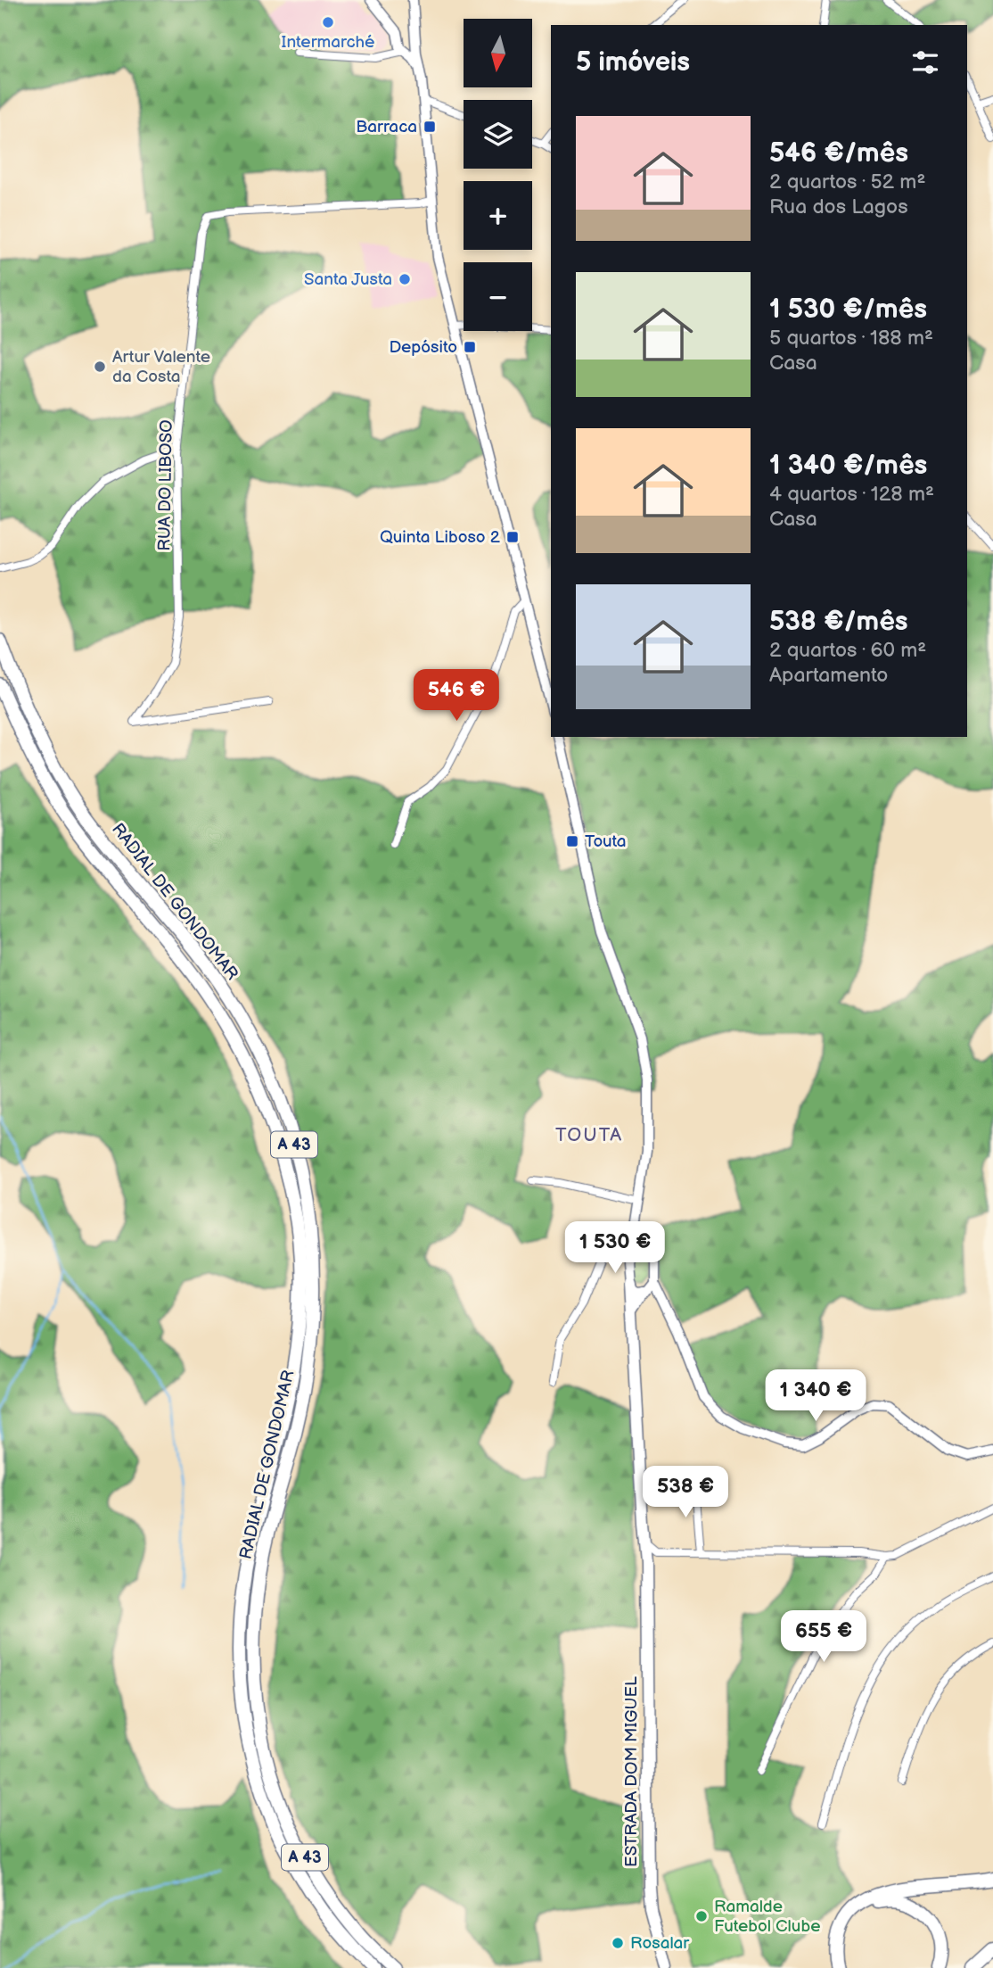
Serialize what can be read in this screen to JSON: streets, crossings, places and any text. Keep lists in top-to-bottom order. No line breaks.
{"streets":{"highway":["RADIAL DE GONDOMAR","A 43"],"main road":["ESTRADA DOM MIGUEL"],"street":["RUA DO LIBOSO"]},"crossings":[["RADIAL DE GONDOMAR","A 43"]],"districts":["TOUTA"],"places":{"other":["Intermarché","Santa Justa","Artur Valente da Costa","Ramalde Futebol Clube","Rosalar"],"transit":["Barraca","Depósito","Quinta Liboso 2","Touta"]},"north":"bottom","page":{"map_buttons":["+","−"],"heading":"5 imóveis","list":[{"name":"546 €/mês","note":"2 quartos · 52 m² · Rua dos Lagos"},{"name":"1 530 €/mês","note":"5 quartos · 188 m² · Casa"},{"name":"1 340 €/mês","note":"4 quartos · 128 m² · Casa"},{"name":"538 €/mês","note":"2 quartos · 60 m² · Apartamento"}],"price":["546 €","1 530 €","1 340 €","538 €","655 €"]}}
